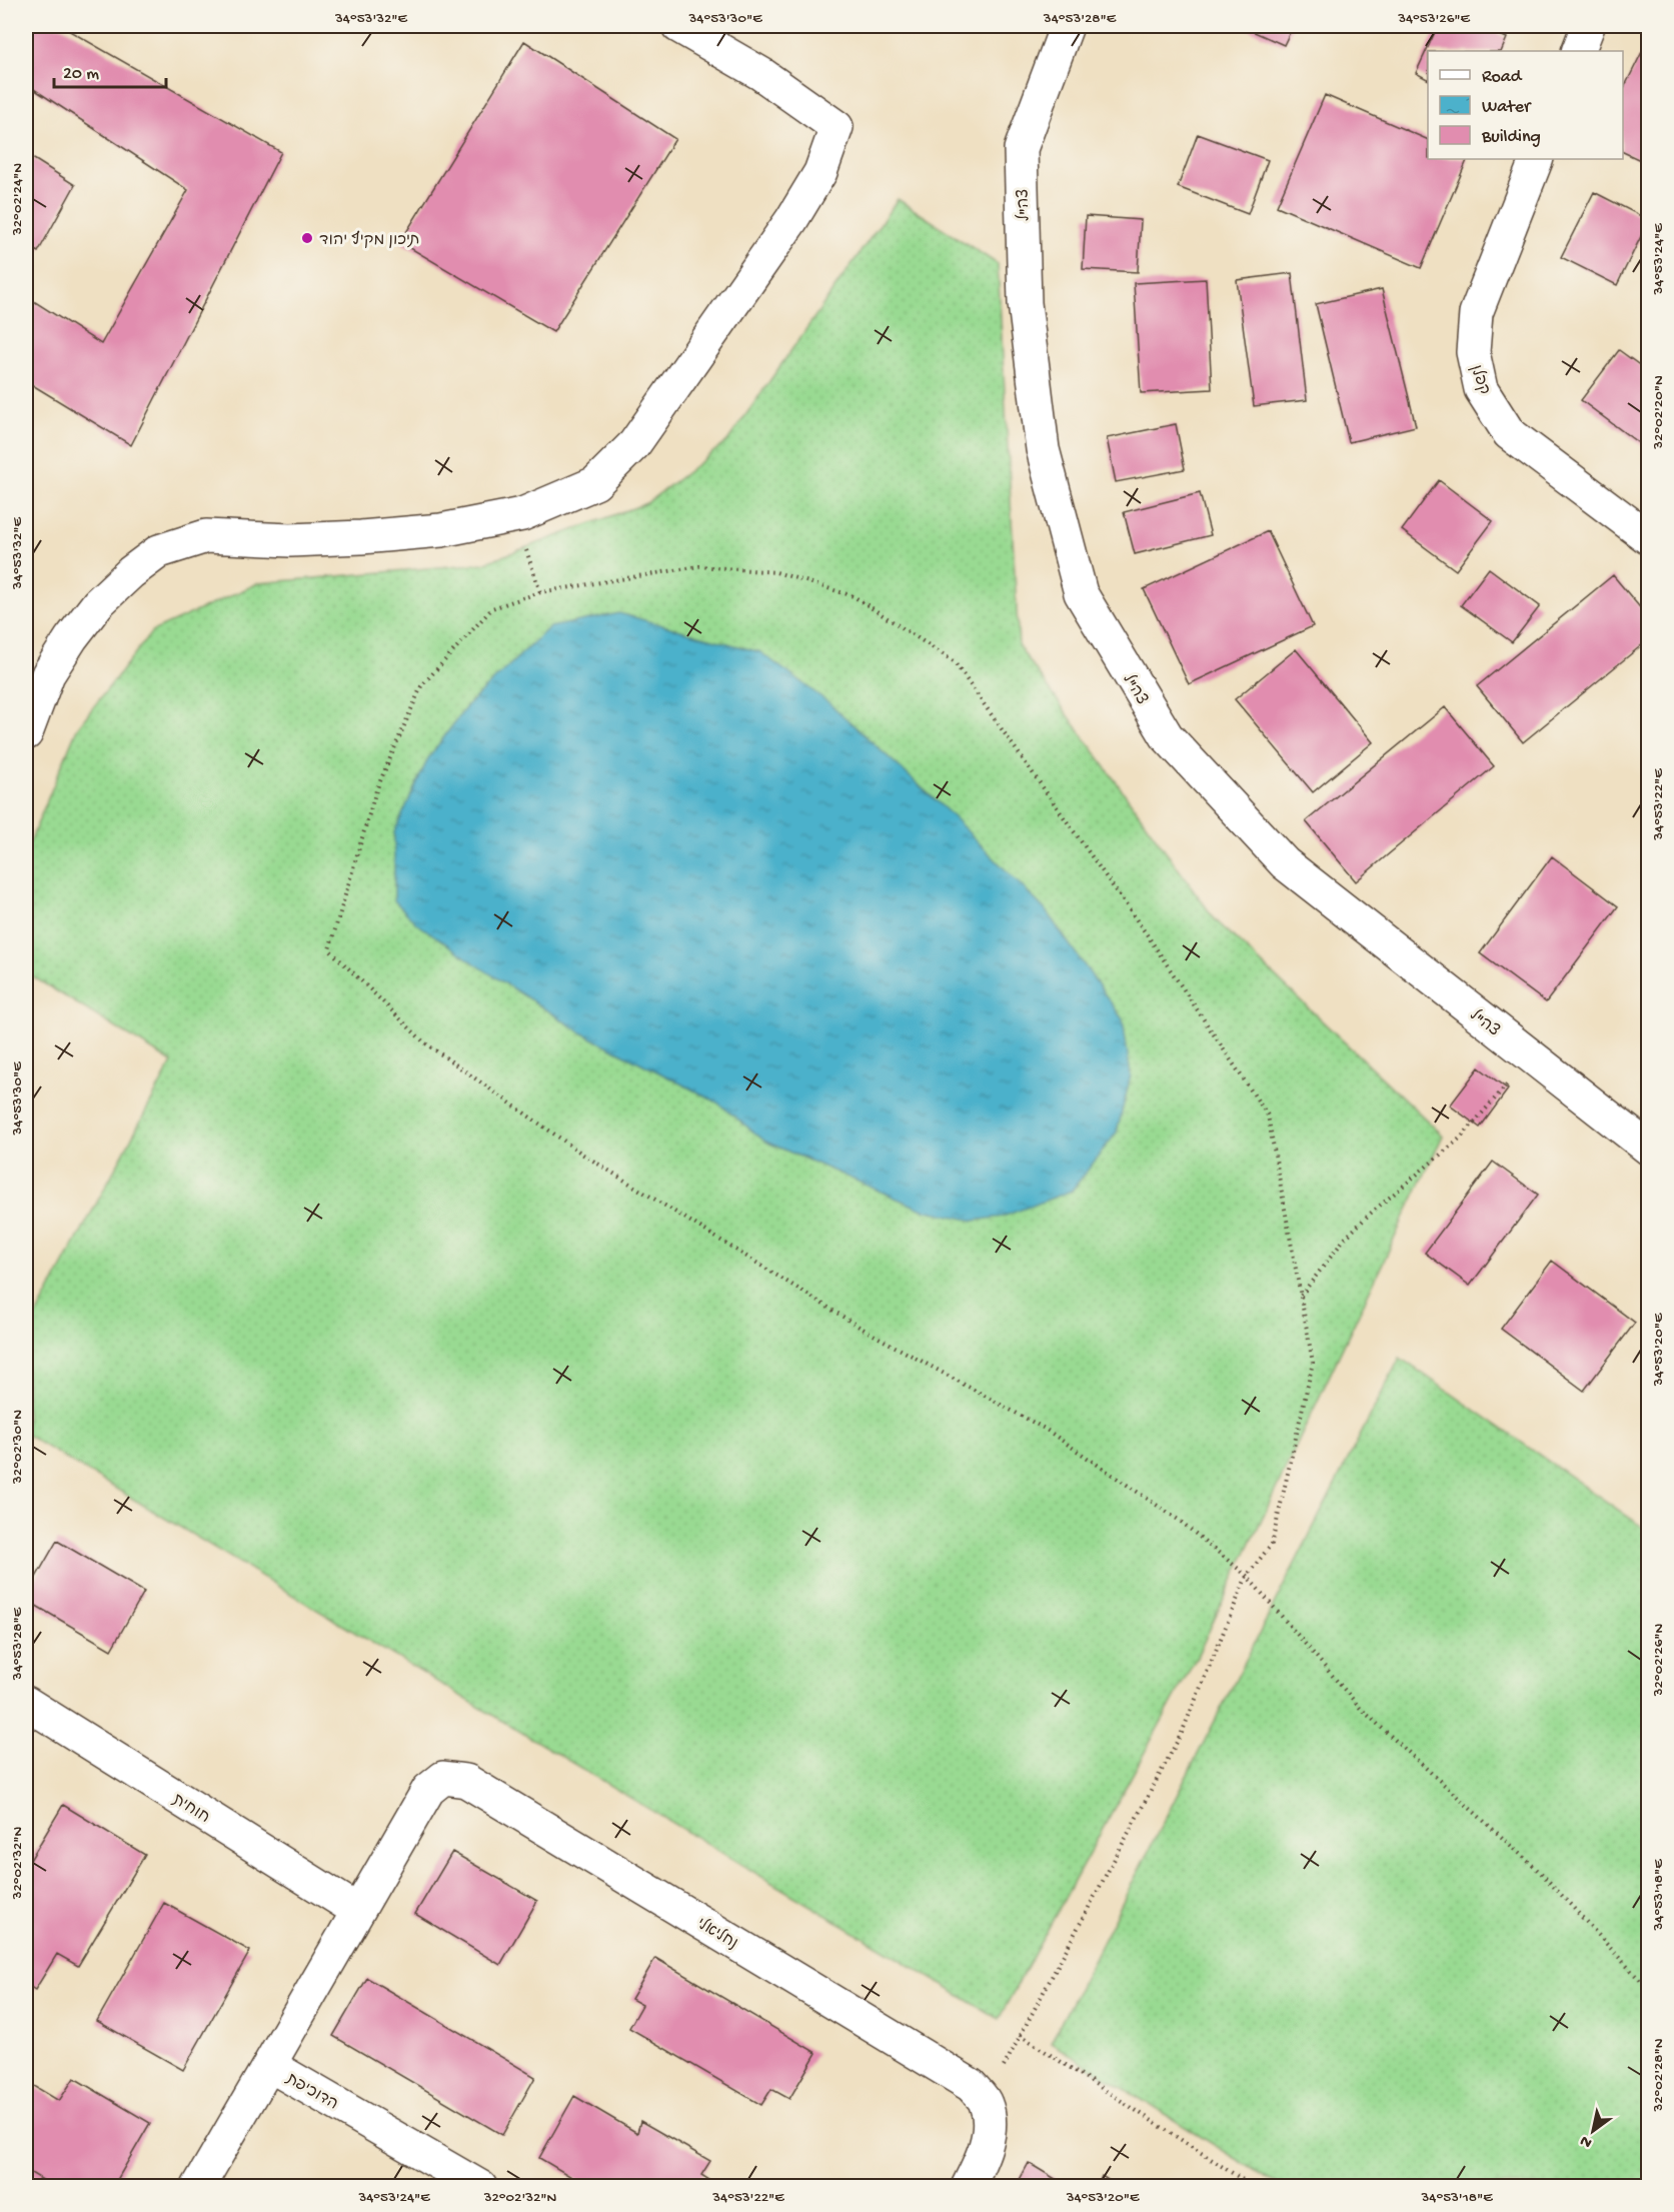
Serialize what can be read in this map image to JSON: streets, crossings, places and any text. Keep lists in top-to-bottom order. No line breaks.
{"streets":{"street":["צה\"ל","קפלן","חוחית","נחליאלי","הדוכיפת"]},"crossings":[["חוחית","נחליאלי"]],"places":["תיכון מקיף יהוד"],"legend":["Road","Water","Building"],"scale_bar":"20 m","north":"bottom left","coordinates":["34°53'32\"E","34°53'30\"E","34°53'28\"E","34°53'26\"E","32°02'24\"N","34°53'24\"E","32°02'20\"N","34°53'22\"E","34°53'20\"E","32°02'30\"N","32°02'26\"N","32°02'32\"N","34°53'18\"E","32°02'28\"N"]}
